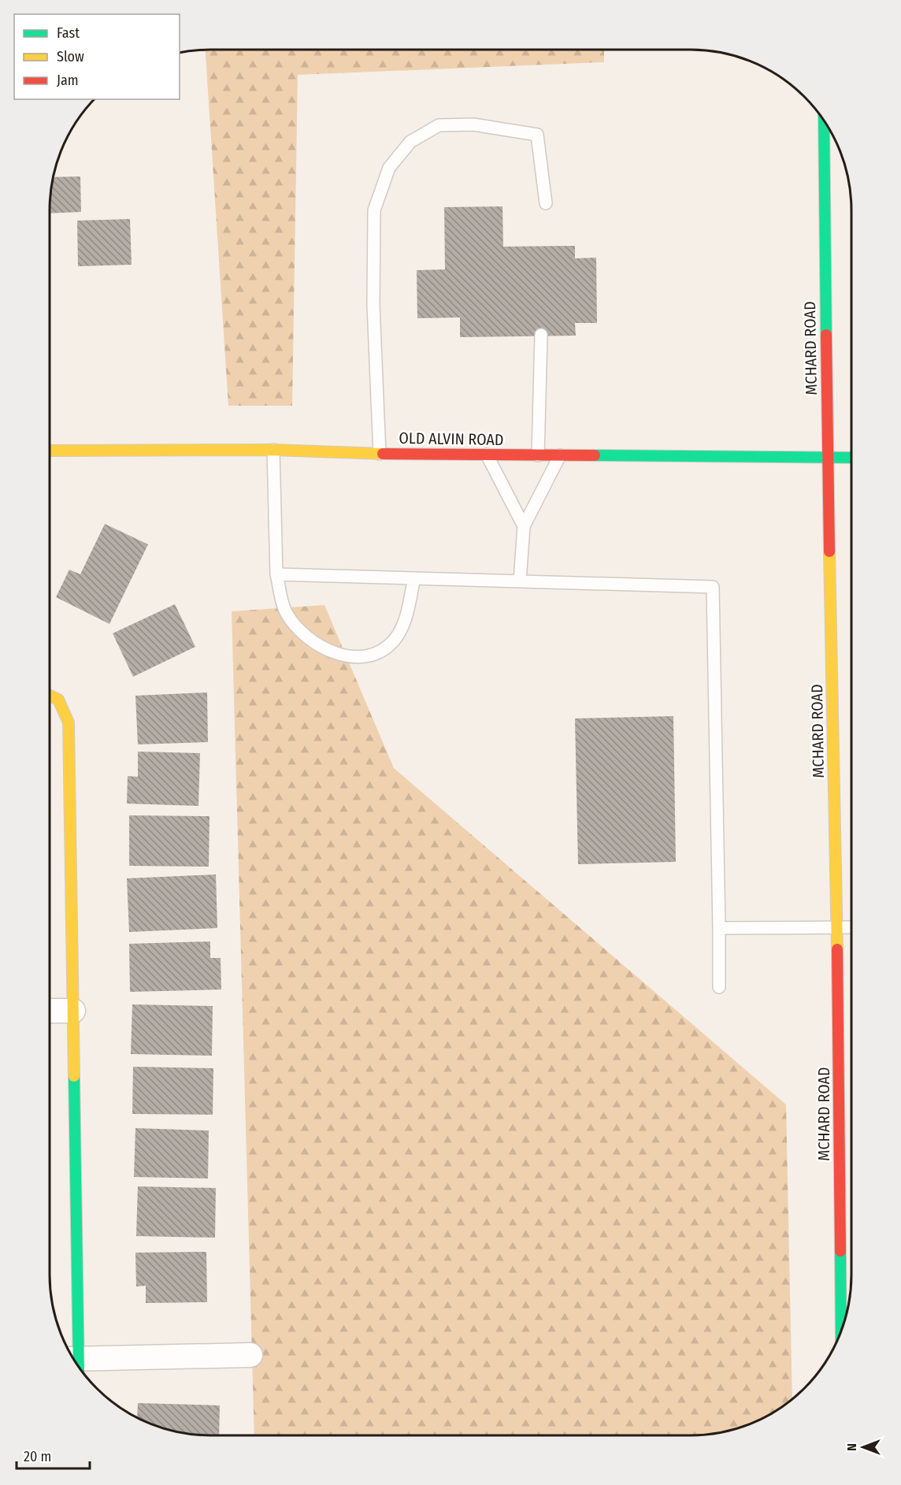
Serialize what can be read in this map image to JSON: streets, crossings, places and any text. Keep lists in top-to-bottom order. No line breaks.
{"streets":{"street":["MCHARD ROAD","OLD ALVIN ROAD"]},"crossings":[["MCHARD ROAD","OLD ALVIN ROAD"]],"legend":["Fast","Slow","Jam"],"scale_bar":"20 m","north":"left"}
